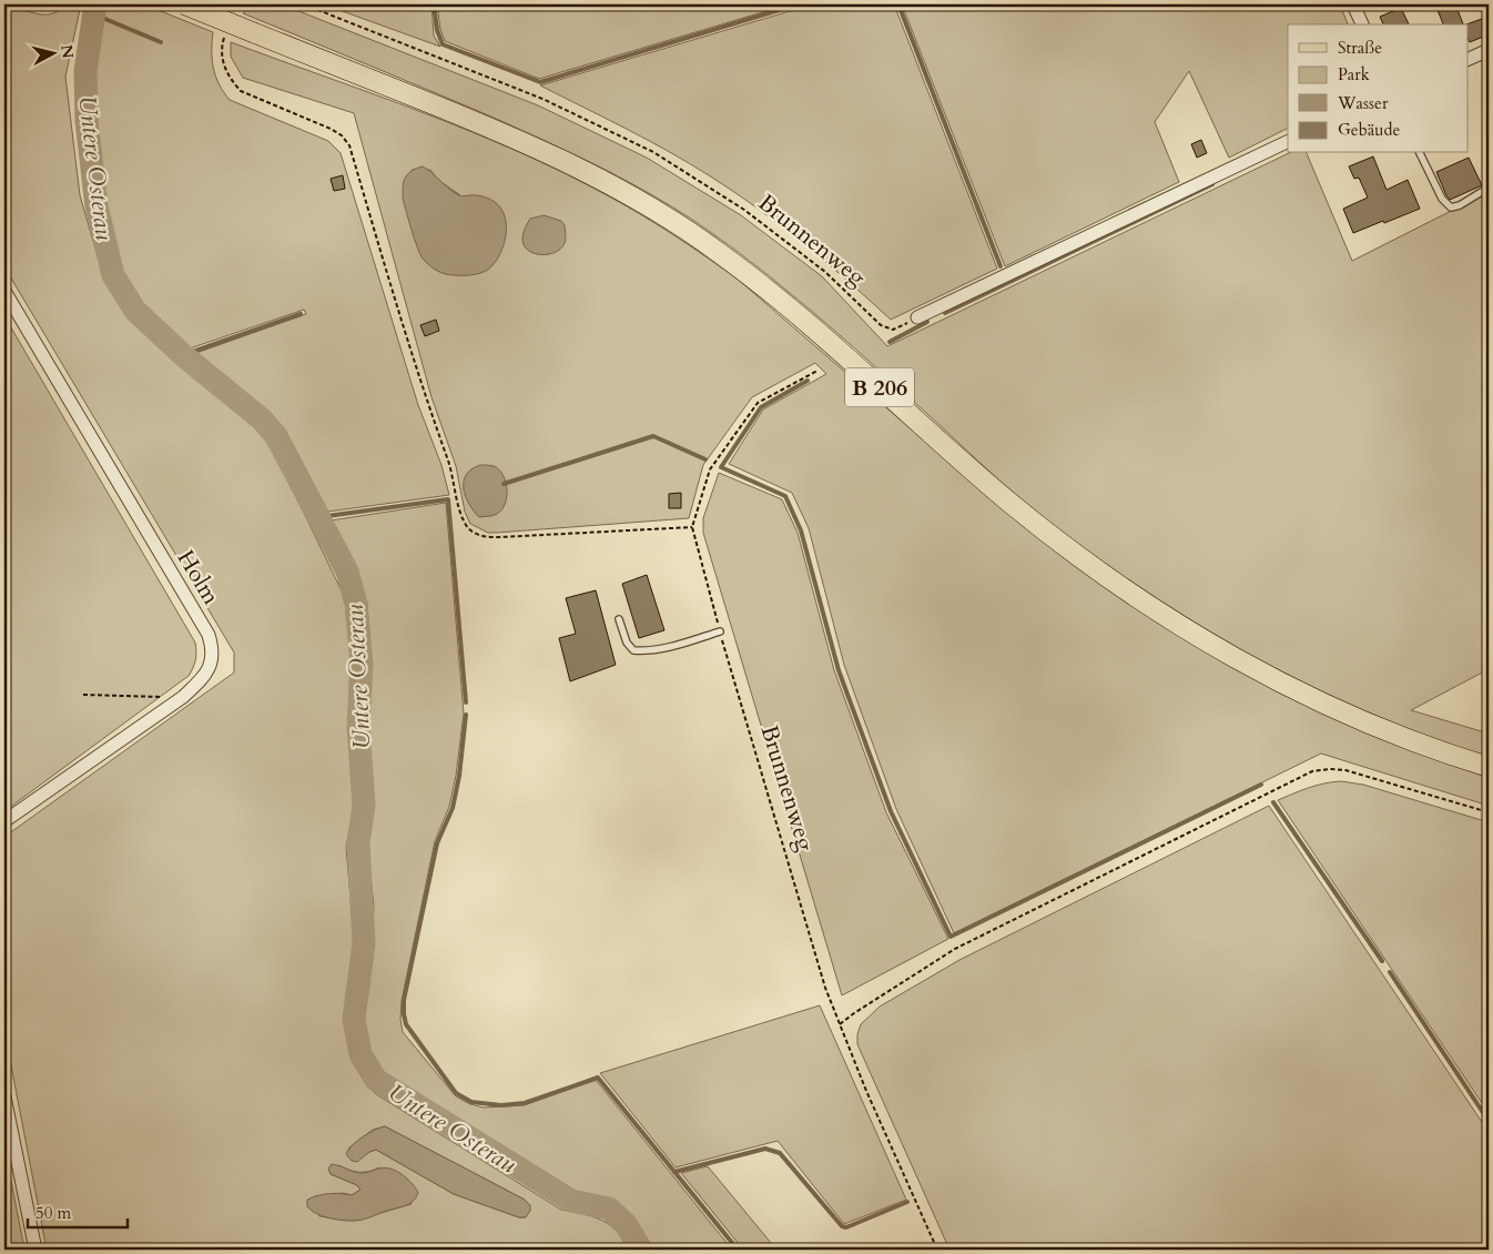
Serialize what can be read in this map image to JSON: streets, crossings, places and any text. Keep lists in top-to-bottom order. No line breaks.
{"streets":{"main road":["B 206"],"street":["Holm"],"path":["Brunnenweg"]},"water":["Untere Osterau"],"legend":["Straße","Park","Wasser","Gebäude"],"scale_bar":"50 m","north":"right"}
